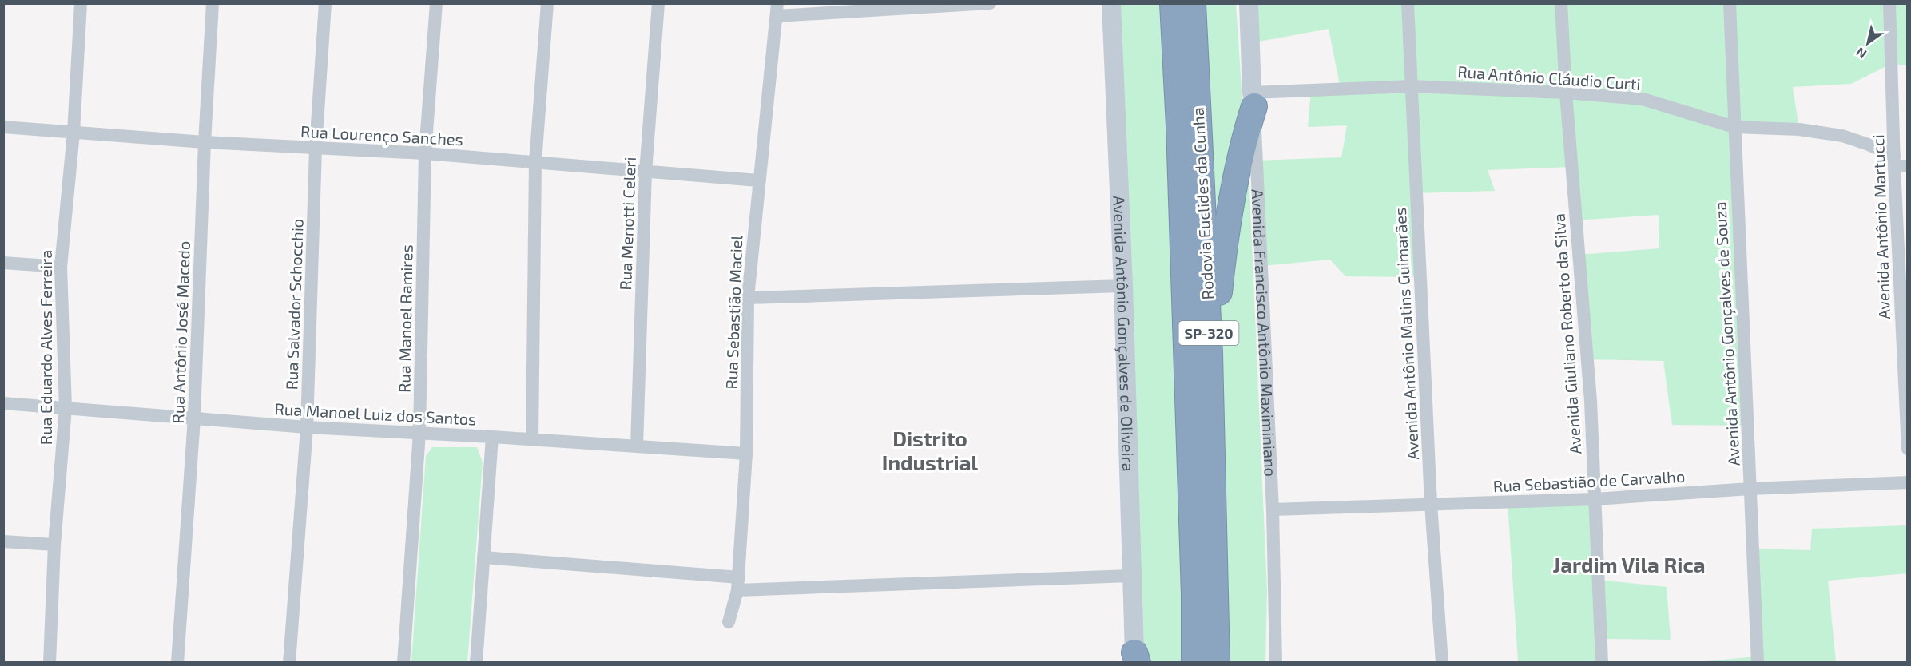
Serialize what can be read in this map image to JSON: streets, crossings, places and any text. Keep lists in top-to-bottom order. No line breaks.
{"streets":{"highway":["Rodovia Euclides da Cunha","SP-320"],"main road":["Avenida Antônio Gonçalves de Oliveira","Avenida Francisco Antônio Maximiniano"],"street":["Rua Antônio Cláudio Curti","Rua Lourenço Sanches","Rua Menotti Celeri","Avenida Antônio Martucci","Rua Salvador Schocchio","Rua Sebastião Maciel","Rua Manoel Ramires","Rua Antônio José Macedo","Avenida Antônio Matins Guimarães","Avenida Giuliano Roberto da Silva","Avenida Antônio Gonçalves de Souza","Rua Eduardo Alves Ferreira","Rua Manoel Luiz dos Santos","Rua Sebastião de Carvalho"]},"crossings":[["Rua Antônio Cláudio Curti","Avenida Antônio Martucci"],["Rua Antônio Cláudio Curti","Avenida Francisco Antônio Maximiniano"],["Rua Antônio Cláudio Curti","Avenida Antônio Matins Guimarães"],["Rua Antônio Cláudio Curti","Avenida Giuliano Roberto da Silva"],["Rua Antônio Cláudio Curti","Avenida Antônio Gonçalves de Souza"],["Rua Lourenço Sanches","Rua Menotti Celeri"],["Rua Lourenço Sanches","Rua Salvador Schocchio"],["Rua Lourenço Sanches","Rua Sebastião Maciel"],["Rua Lourenço Sanches","Rua Manoel Ramires"],["Rua Lourenço Sanches","Rua Antônio José Macedo"],["Rua Lourenço Sanches","Rua Eduardo Alves Ferreira"],["Rua Menotti Celeri","Rua Manoel Luiz dos Santos"],["Rua Salvador Schocchio","Rua Manoel Luiz dos Santos"],["Rua Sebastião Maciel","Rua Manoel Luiz dos Santos"],["Rua Manoel Ramires","Rua Manoel Luiz dos Santos"],["Rua Antônio José Macedo","Rua Manoel Luiz dos Santos"],["Avenida Francisco Antônio Maximiniano","Rua Sebastião de Carvalho"],["Avenida Antônio Matins Guimarães","Rua Sebastião de Carvalho"],["Avenida Giuliano Roberto da Silva","Rua Sebastião de Carvalho"],["Avenida Antônio Gonçalves de Souza","Rua Sebastião de Carvalho"],["Rua Eduardo Alves Ferreira","Rua Manoel Luiz dos Santos"]],"districts":["Distrito Industrial","Jardim Vila Rica"],"north":"bottom left"}
